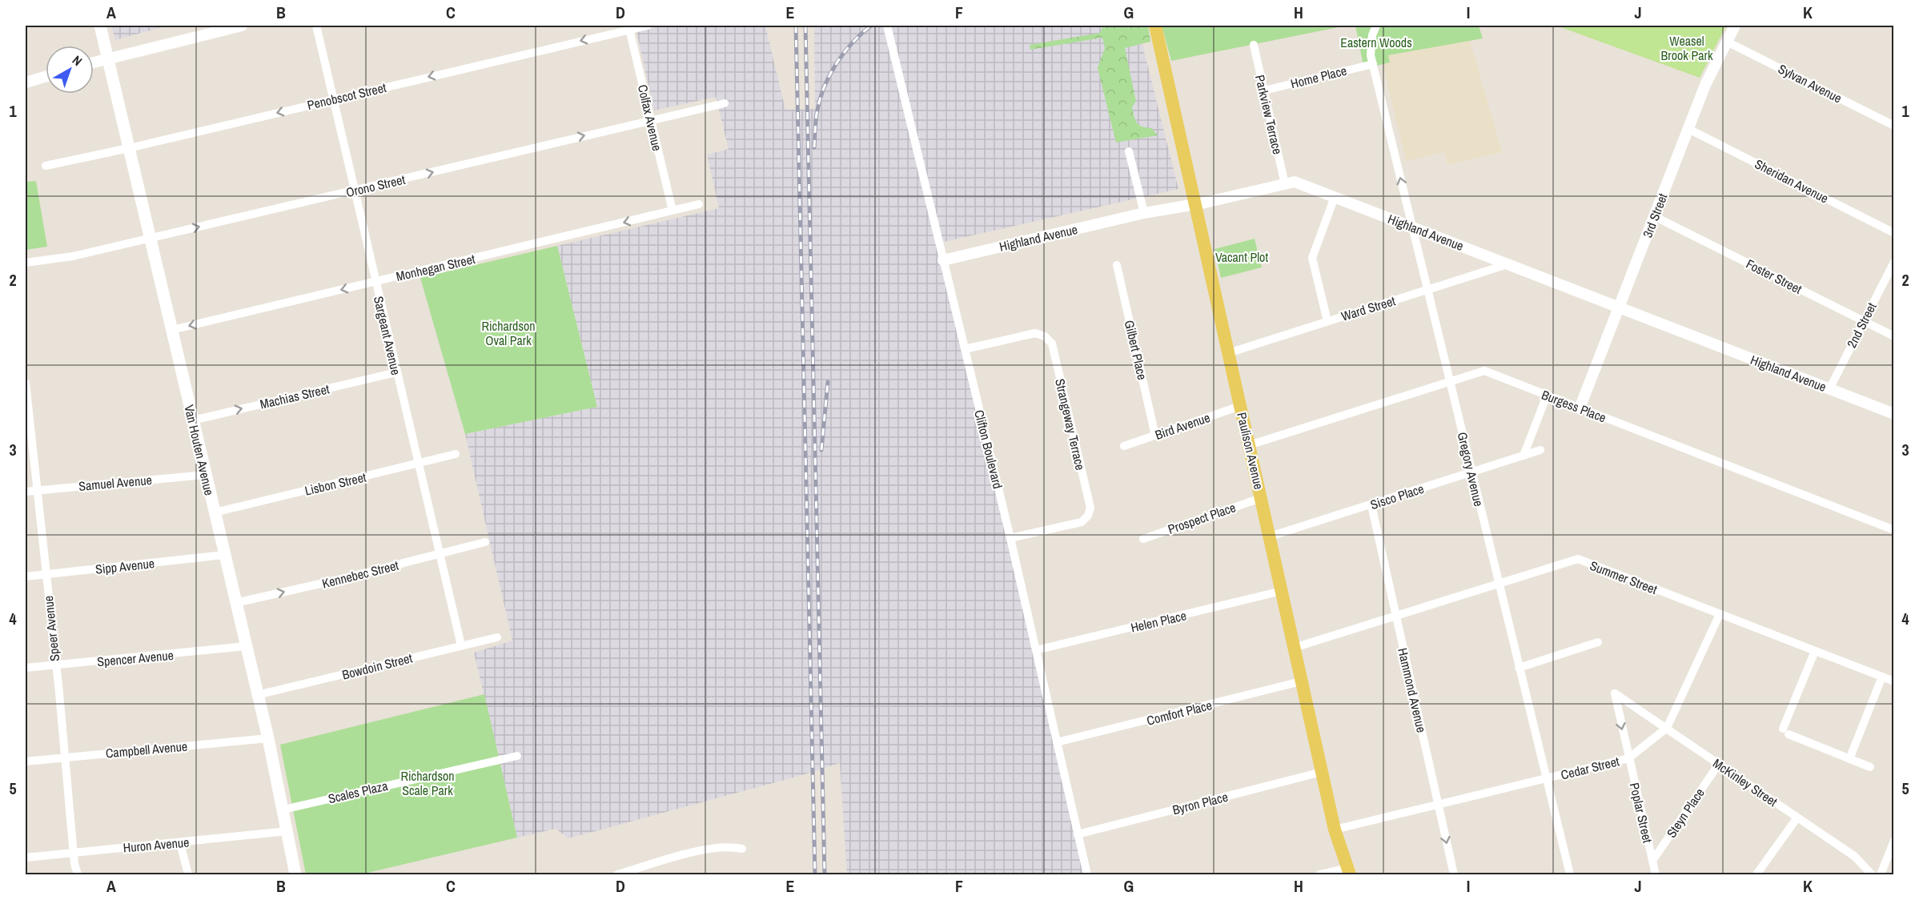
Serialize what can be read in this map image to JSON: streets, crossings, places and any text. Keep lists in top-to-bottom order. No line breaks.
{"streets":{"main road":["Van Houten Avenue","Paulison Avenue"],"street":["Home Place","Sylvan Avenue","Penobscot Street","Parkview Terrace","Colfax Avenue","Sheridan Avenue","Orono Street","3rd Street","Highland Avenue","Monhegan Street","Foster Street","Ward Street","2nd Street","Sargeant Avenue","Gilbert Place","Machias Street","Burgess Place","Strangeway Terrace","Bird Avenue","Clifton Boulevard","Gregory Avenue","Samuel Avenue","Lisbon Street","Sisco Place","Prospect Place","Sipp Avenue","Kennebec Street","Summer Street","Helen Place","Speer Avenue","Spencer Avenue","Bowdoin Street","Hammond Avenue","Comfort Place","Campbell Avenue","Cedar Street","McKinley Street","Scales Plaza","Byron Place","Poplar Street","Steyn Place","Huron Avenue"]},"crossings":[["Home Place","Parkview Terrace"],["Home Place","Gregory Avenue"],["Sylvan Avenue","3rd Street"],["Penobscot Street","Colfax Avenue"],["Penobscot Street","Sargeant Avenue"],["Penobscot Street","Van Houten Avenue"],["Parkview Terrace","Highland Avenue"],["Colfax Avenue","Orono Street"],["Colfax Avenue","Monhegan Street"],["Sheridan Avenue","3rd Street"],["Orono Street","Sargeant Avenue"],["Orono Street","Van Houten Avenue"],["3rd Street","Highland Avenue"],["3rd Street","Foster Street"],["3rd Street","Burgess Place"],["Highland Avenue","Ward Street"],["Highland Avenue","2nd Street"],["Highland Avenue","Clifton Boulevard"],["Highland Avenue","Paulison Avenue"],["Highland Avenue","Gregory Avenue"],["Monhegan Street","Sargeant Avenue"],["Monhegan Street","Van Houten Avenue"],["Foster Street","2nd Street"],["Ward Street","Paulison Avenue"],["Ward Street","Gregory Avenue"],["Sargeant Avenue","Machias Street"],["Sargeant Avenue","Lisbon Street"],["Sargeant Avenue","Kennebec Street"],["Sargeant Avenue","Bowdoin Street"],["Gilbert Place","Bird Avenue"],["Machias Street","Van Houten Avenue"],["Burgess Place","Paulison Avenue"],["Burgess Place","Gregory Avenue"],["Strangeway Terrace","Clifton Boulevard"],["Bird Avenue","Paulison Avenue"],["Clifton Boulevard","Helen Place"],["Clifton Boulevard","Comfort Place"],["Clifton Boulevard","Byron Place"],["Van Houten Avenue","Samuel Avenue"],["Van Houten Avenue","Lisbon Street"],["Van Houten Avenue","Sipp Avenue"],["Van Houten Avenue","Kennebec Street"],["Van Houten Avenue","Spencer Avenue"],["Van Houten Avenue","Bowdoin Street"],["Van Houten Avenue","Campbell Avenue"],["Van Houten Avenue","Scales Plaza"],["Van Houten Avenue","Huron Avenue"],["Paulison Avenue","Sisco Place"],["Paulison Avenue","Prospect Place"],["Paulison Avenue","Summer Street"],["Paulison Avenue","Helen Place"],["Paulison Avenue","Comfort Place"],["Paulison Avenue","Cedar Street"],["Paulison Avenue","Byron Place"],["Gregory Avenue","Sisco Place"],["Gregory Avenue","Summer Street"],["Gregory Avenue","Cedar Street"],["Samuel Avenue","Speer Avenue"],["Sisco Place","Hammond Avenue"],["Sipp Avenue","Speer Avenue"],["Summer Street","Hammond Avenue"],["Summer Street","Cedar Street"],["Speer Avenue","Spencer Avenue"],["Speer Avenue","Campbell Avenue"],["Speer Avenue","Huron Avenue"],["Hammond Avenue","Cedar Street"],["Cedar Street","McKinley Street"],["Cedar Street","Poplar Street"],["McKinley Street","Poplar Street"],["McKinley Street","Steyn Place"],["Poplar Street","Steyn Place"]],"one_way":["Penobscot Street","Orono Street","Monhegan Street","Machias Street","Kennebec Street","Poplar Street"],"parks":["Weasel Brook Park","Eastern Woods","Vacant Plot","Richardson Oval Park","Richardson Scale Park"],"north":"top right","grid":{"columns":["A","B","C","D","E","F","G","H","I","J","K"],"rows":["1","2","3","4","5"]}}
